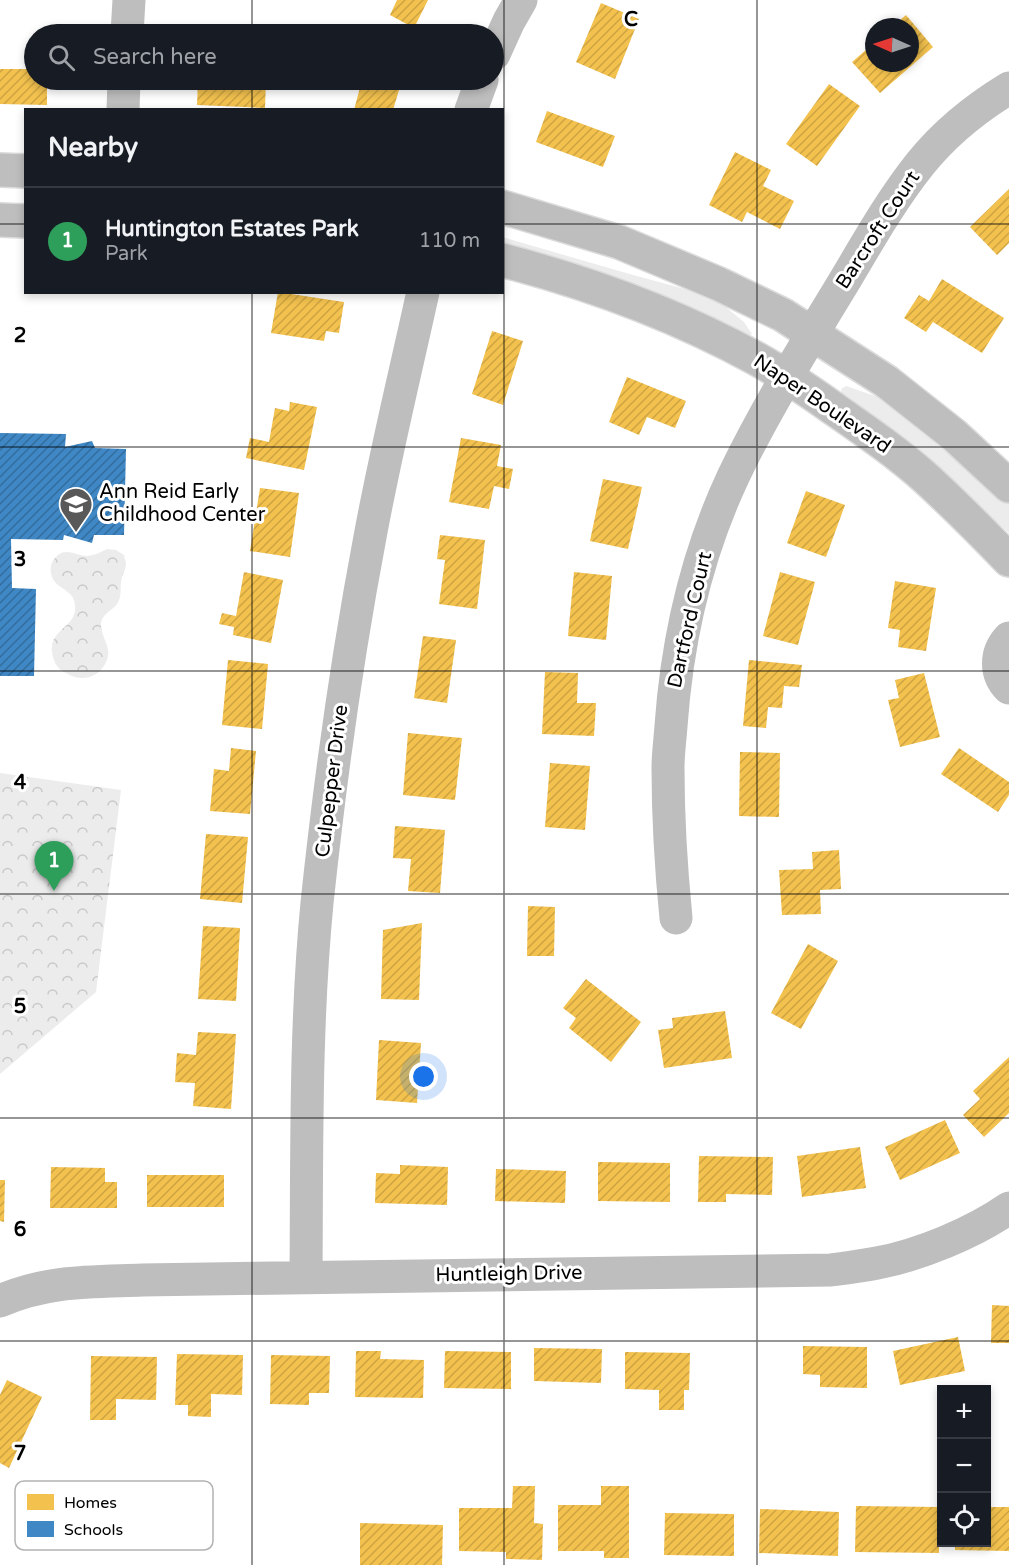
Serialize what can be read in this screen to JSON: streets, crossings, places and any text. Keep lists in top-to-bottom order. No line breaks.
{"streets":{"street":["Barcroft Court","Naper Boulevard","Dartford Court","Culpepper Drive","Huntleigh Drive"]},"crossings":[["Barcroft Court","Naper Boulevard"],["Barcroft Court","Dartford Court"],["Naper Boulevard","Dartford Court"],["Culpepper Drive","Huntleigh Drive"]],"places":{"school or university":["Ann Reid Early Childhood Center"]},"legend":["Homes","Schools"],"north":"left","page":{"search":"Search here","heading":"Nearby","list":[{"mark":"1","name":"Huntington Estates Park","note":"Park","value":"110 m"}],"pins":"1","map_buttons":["+","−"]},"grid":{"columns":["C"],"rows":["2","3","4","5","6","7"]}}
